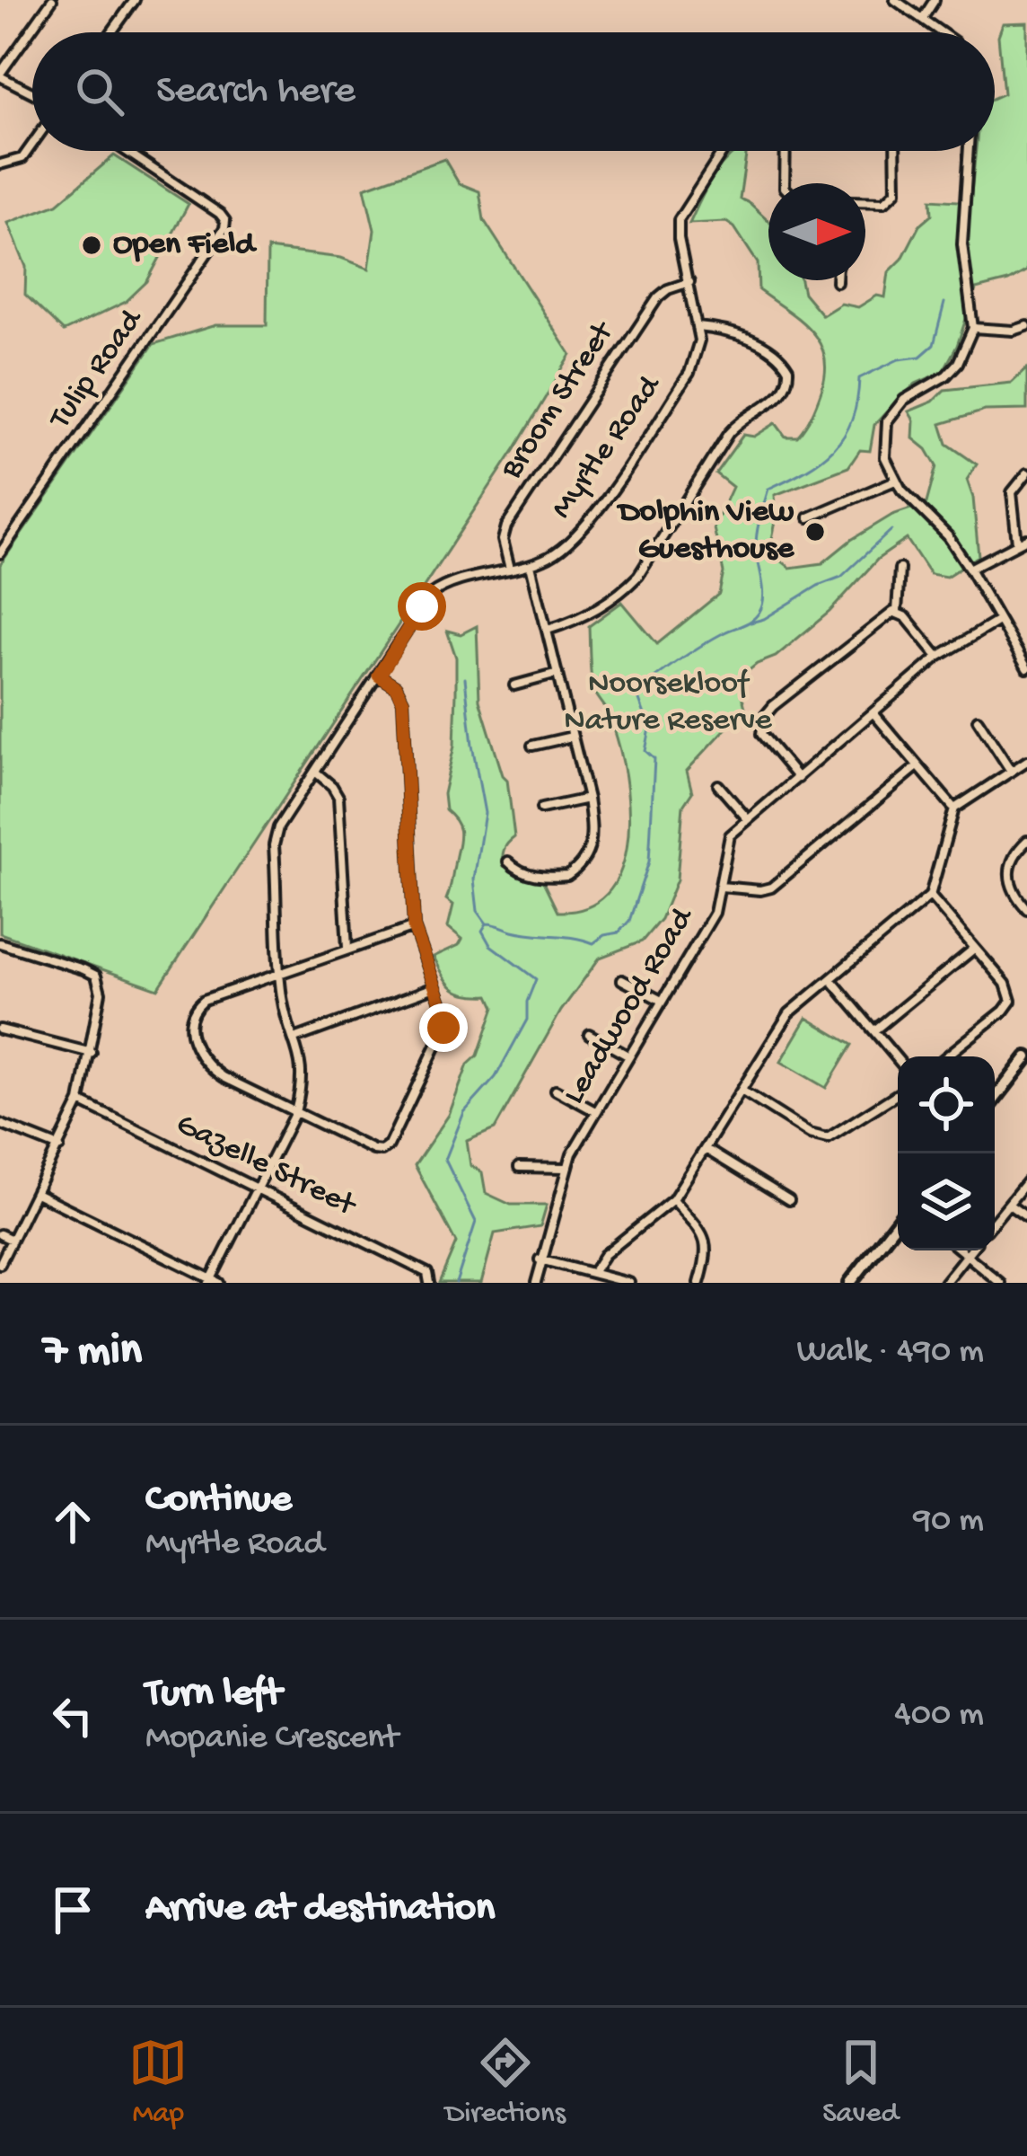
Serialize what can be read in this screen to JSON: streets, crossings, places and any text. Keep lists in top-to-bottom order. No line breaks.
{"streets":{"street":["Tulip Road","Broom Street","Myrtle Road","Leadwood Road","Gazelle Street"]},"crossings":[["Broom Street","Myrtle Road"],["Myrtle Road","Gazelle Street"]],"parks":["Noorsekloof Nature Reserve"],"places":["Open Field","Dolphin View Guesthouse"],"north":"right","page":{"search":"Search here","heading":["7 min","Walk · 490 m"],"list":[["Continue","Myrtle Road","90 m"],["Turn left","Mopanie Crescent","400 m"],"Arrive at destination"],"nav":["Map","Directions","Saved"]}}
